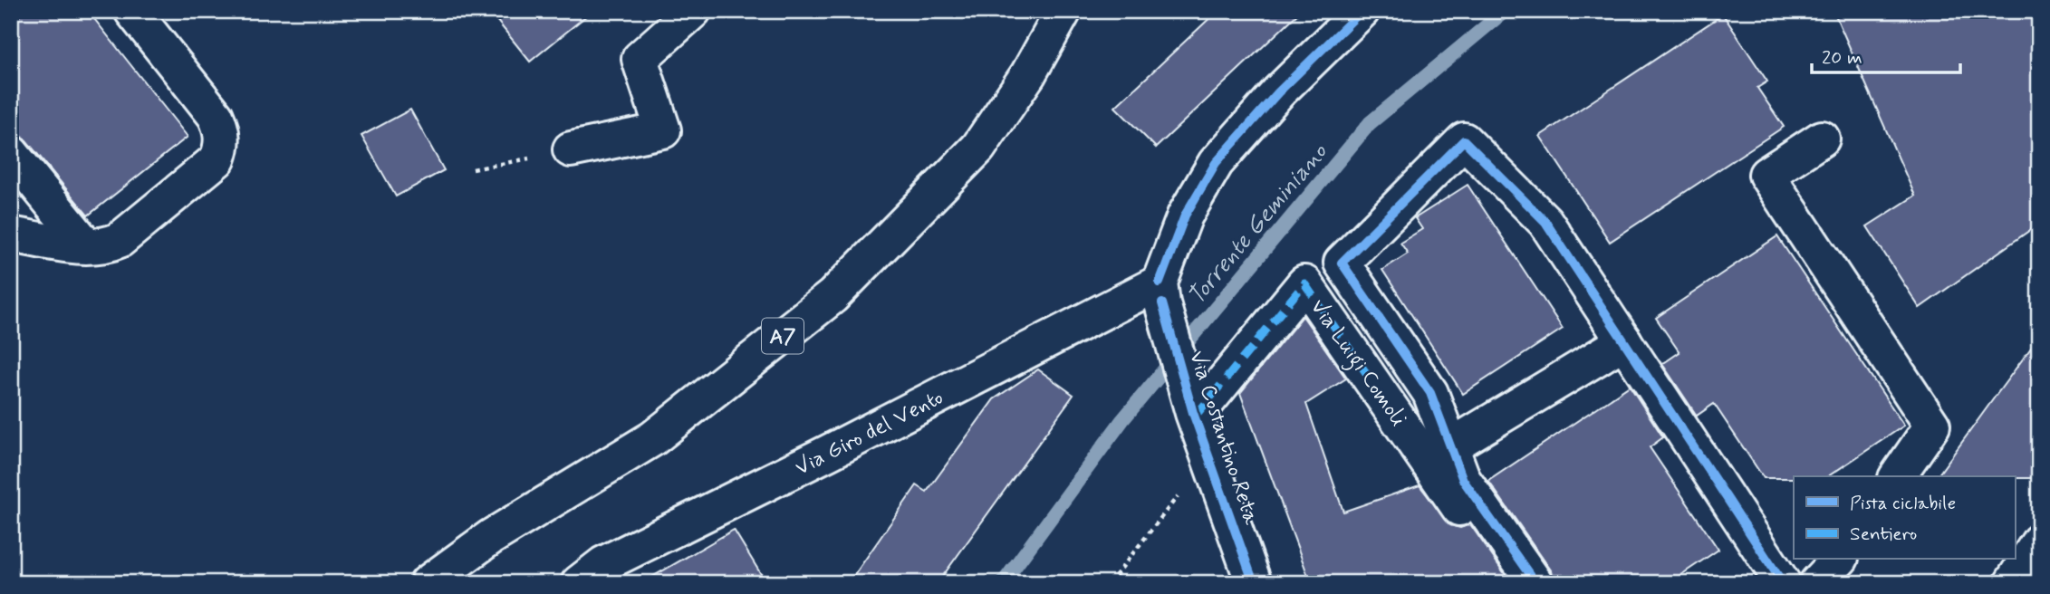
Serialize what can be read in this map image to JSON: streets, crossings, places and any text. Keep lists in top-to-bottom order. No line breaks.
{"streets":{"main road":["A7","Via Luigi Comoli","Via Giro del Vento","Via Costantino Reta"]},"crossings":[["Via Luigi Comoli","Via Costantino Reta"],["Via Giro del Vento","Via Costantino Reta"]],"water":["Torrente Geminiano"],"legend":["Pista ciclabile","Sentiero"],"scale_bar":"20 m"}
